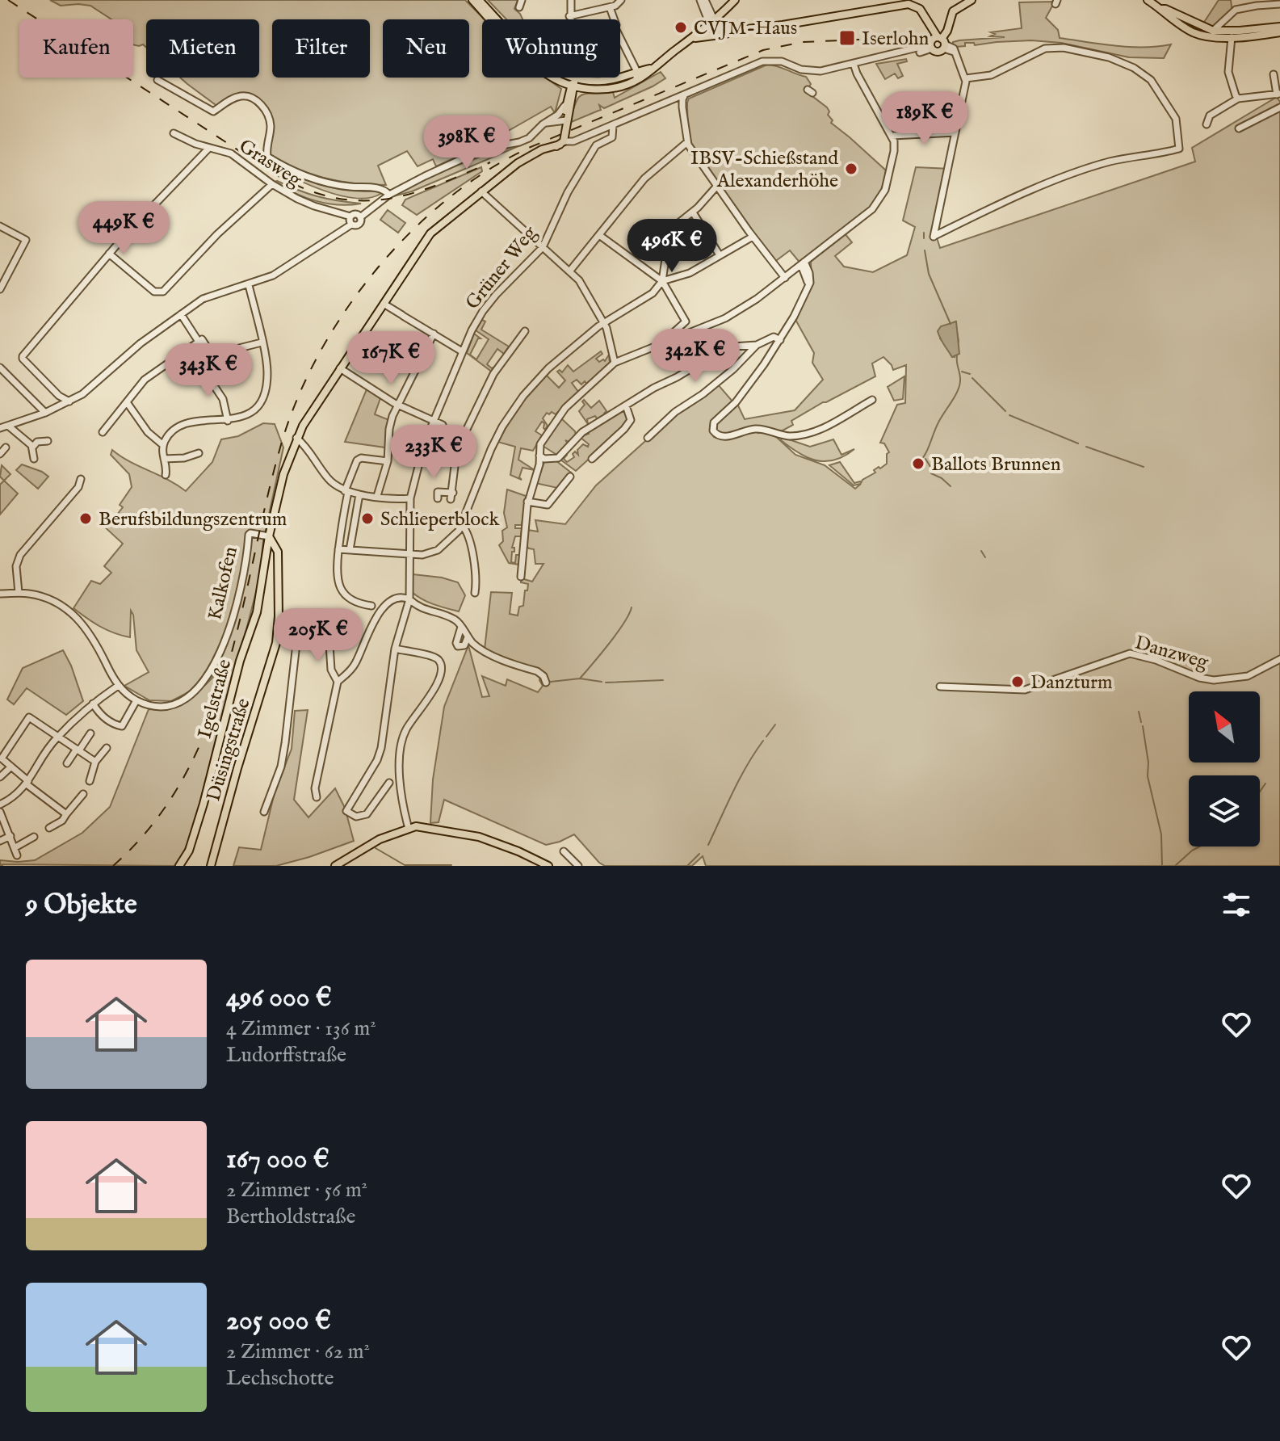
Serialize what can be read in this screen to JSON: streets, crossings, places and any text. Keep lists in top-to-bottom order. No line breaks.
{"streets":{"main road":["Igelstraße","Düsingstraße"],"street":["Grasweg","Grüner Weg","Kalkofen","Danzweg"]},"crossings":[["Kalkofen","Igelstraße"],["Kalkofen","Düsingstraße"],["Igelstraße","Düsingstraße"]],"places":{"other":["CVJM-Haus","IBSV-Schießstand Alexanderhöhe","Ballots Brunnen","Berufsbildungszentrum","Schlieperblock","Danzturm"],"transit":["Iserlohn"]},"north":"top left","page":{"chip":["Kaufen","Mieten","Filter","Neu","Wohnung"],"price":["189K €","398K €","449K €","496K €","342K €","167K €","343K €","233K €","205K €"],"heading":"9 Objekte","list":[{"name":"496 000 €","note":"4 Zimmer · 136 m² · Ludorffstraße"},{"name":"167 000 €","note":"2 Zimmer · 56 m² · Bertholdstraße"},{"name":"205 000 €","note":"2 Zimmer · 62 m² · Lechschotte"}]}}
